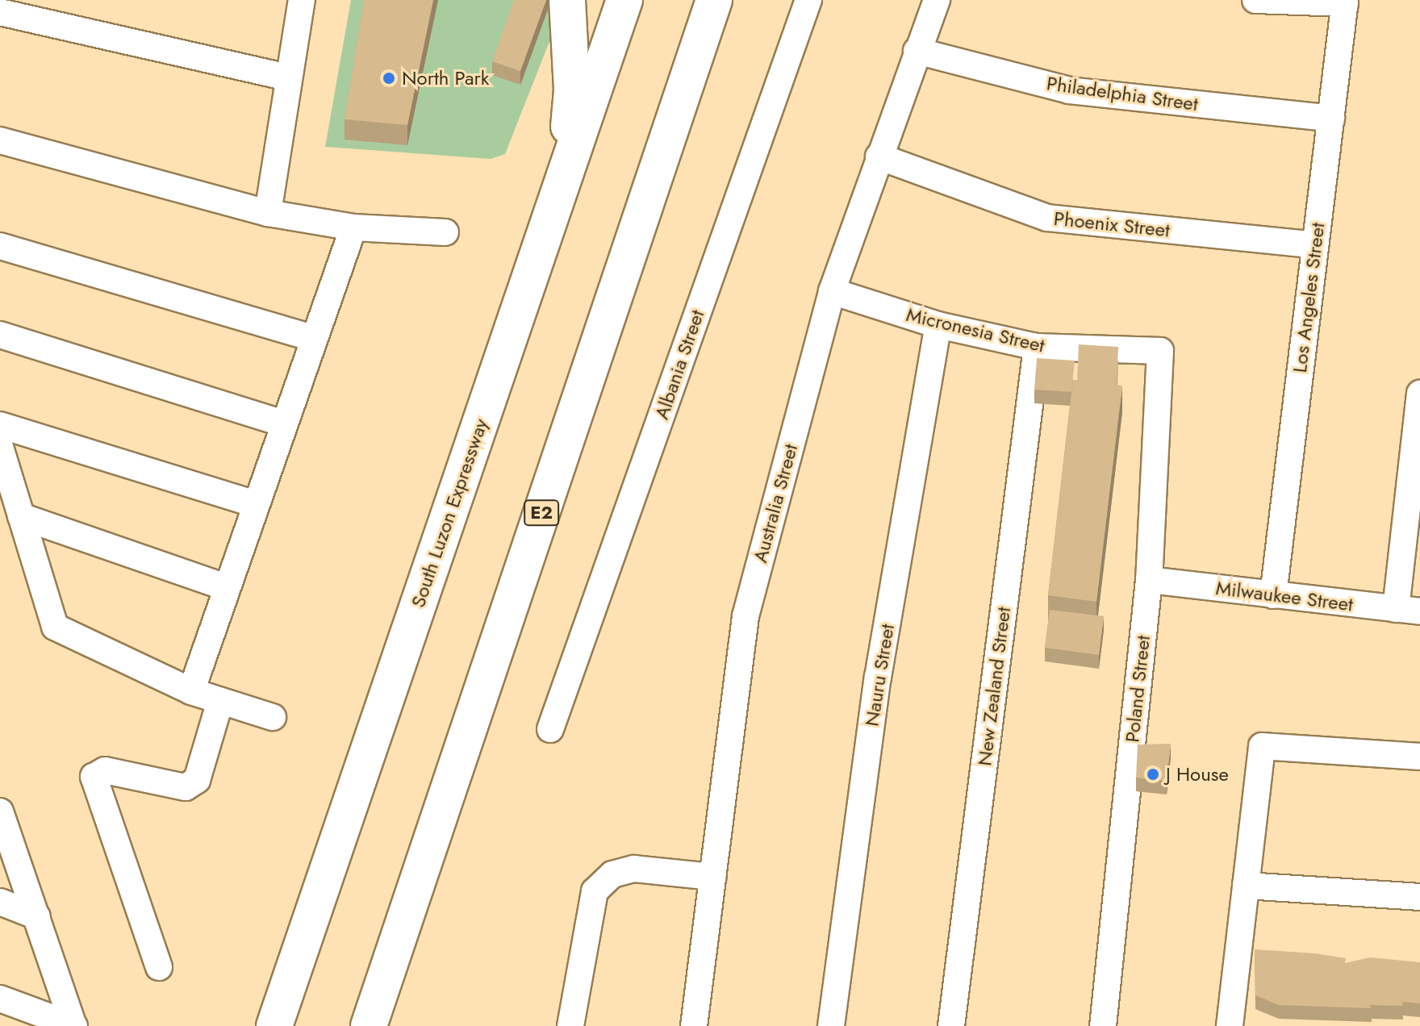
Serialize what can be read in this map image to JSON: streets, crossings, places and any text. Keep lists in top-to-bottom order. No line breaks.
{"streets":{"highway":["South Luzon Expressway","E2"],"street":["Philadelphia Street","Phoenix Street","Los Angeles Street","Micronesia Street","Albania Street","Australia Street","Milwaukee Street","Nauru Street","New Zealand Street","Poland Street"]},"crossings":[["Philadelphia Street","Los Angeles Street"],["Philadelphia Street","Australia Street"],["Phoenix Street","Los Angeles Street"],["Phoenix Street","Australia Street"],["Los Angeles Street","Milwaukee Street"],["Micronesia Street","Australia Street"],["Micronesia Street","Nauru Street"],["Micronesia Street","New Zealand Street"],["Micronesia Street","Poland Street"],["Milwaukee Street","Poland Street"]],"places":["North Park","J House"]}
